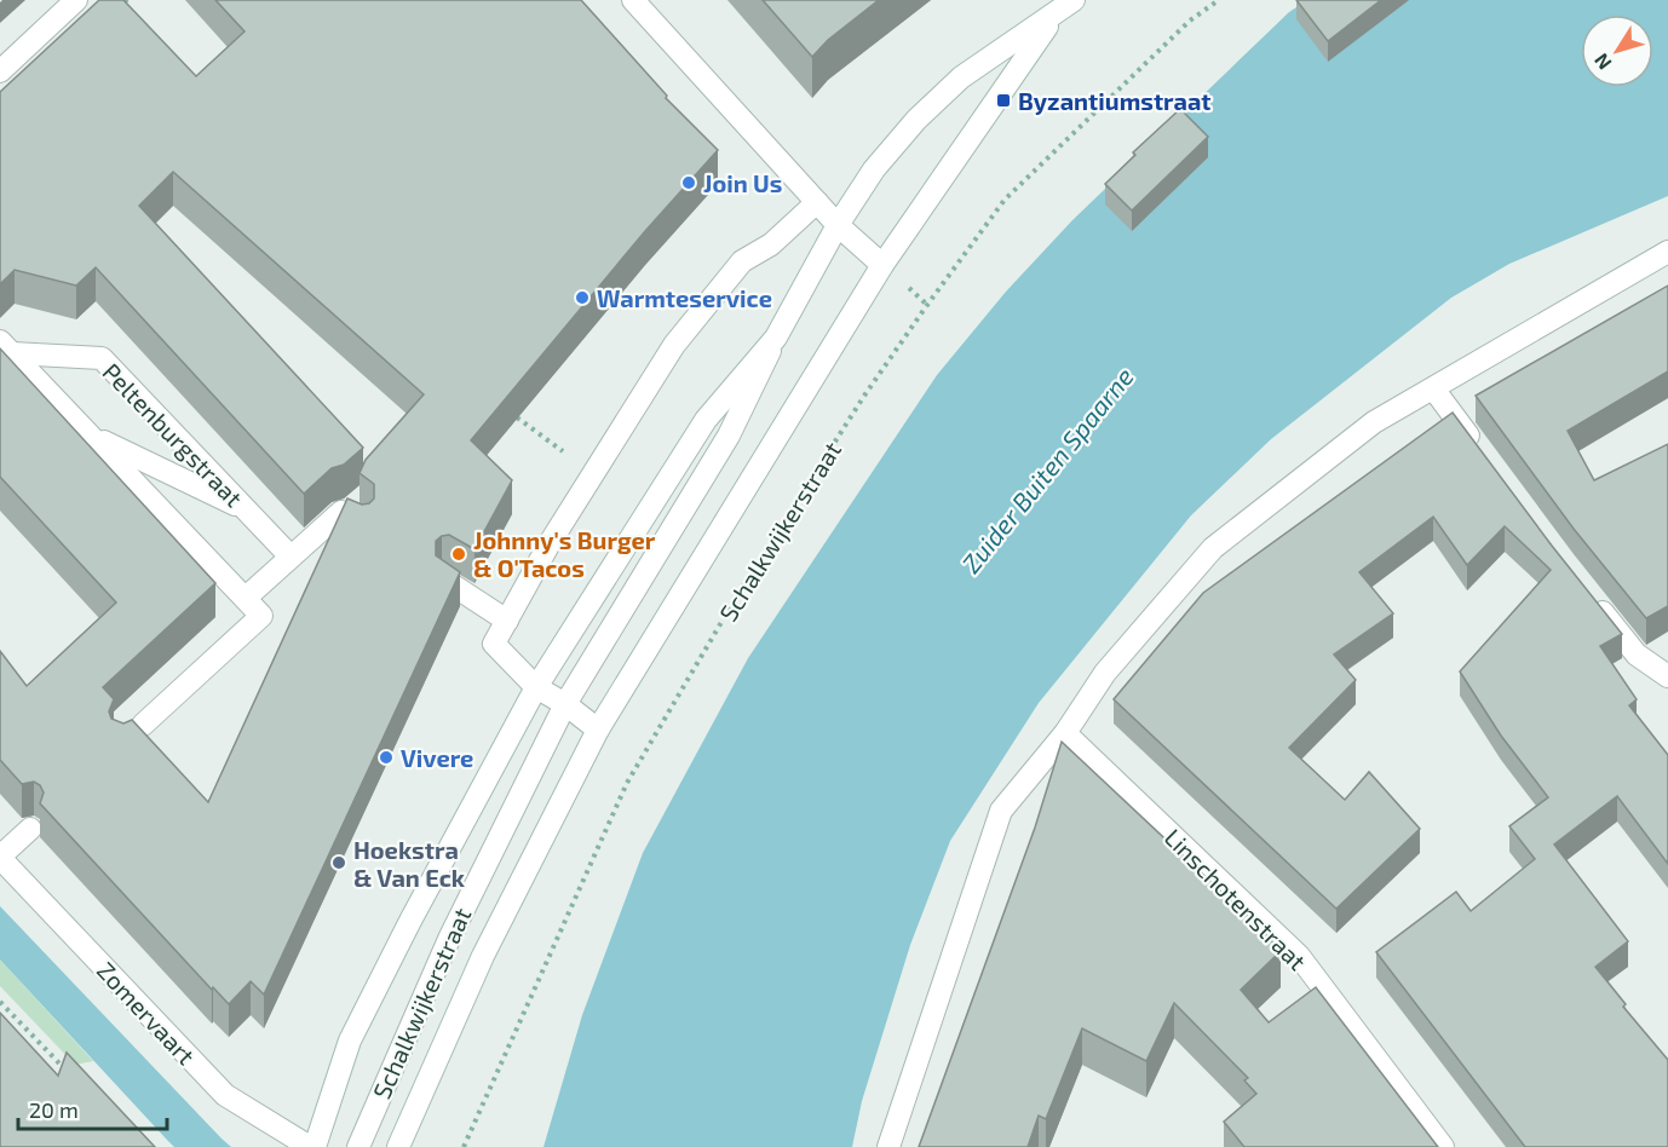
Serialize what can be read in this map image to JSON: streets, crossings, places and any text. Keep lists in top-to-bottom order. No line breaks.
{"streets":{"street":["Peltenburgstraat","Schalkwijkerstraat","Linschotenstraat","Zomervaart"]},"crossings":[["Schalkwijkerstraat","Zomervaart"]],"water":["Zuider Buiten Spaarne"],"places":{"transit":["Byzantiumstraat"],"other":["Join Us","Warmteservice","Johnny's Burger & O'Tacos","Vivere","Hoekstra & Van Eck"]},"scale_bar":"20 m","north":"bottom left"}
